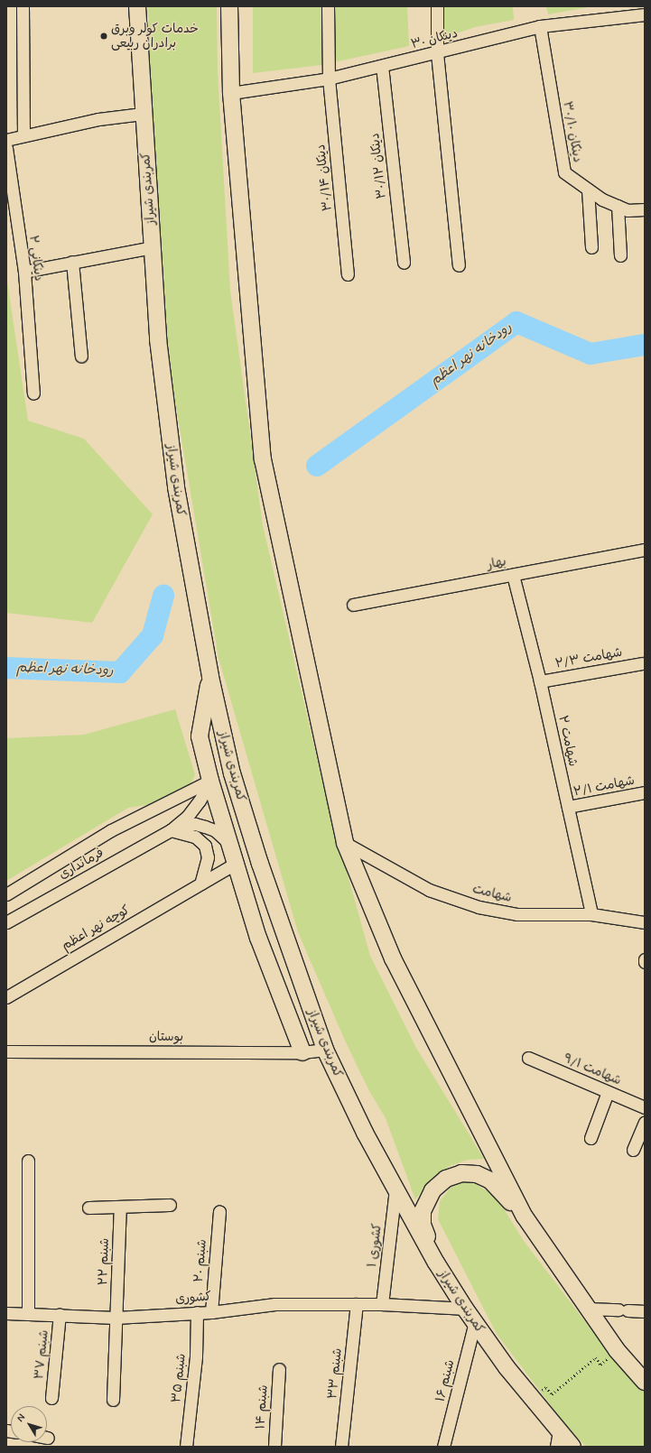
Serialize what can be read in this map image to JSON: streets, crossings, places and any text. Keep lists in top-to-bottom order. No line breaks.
{"streets":{"highway":["کمربندی شیراز"],"street":["۳۰ دینکان","۳۰/۱۰ دینکان","۳۰/۱۲ دینکان","۳۰/۱۴ دینکان","۲ دینکانی","بهار","۲/۳ شهامت","۲ شهامت","۲/۱ شهامت","فرمانداری","شهامت","کوچه نهر اعظم","بوستان","۹/۱ شهامت","۱ کشوری","۲۰ شبنم","۲۲ شبنم","کشوری","۳۷ شبنم","۳۳ شبنم","۳۵ شبنم","۱۶ شبنم","۱۴ شبنم"]},"crossings":[["۳۰ دینکان","۳۰/۱۰ دینکان"],["۳۰ دینکان","۳۰/۱۲ دینکان"],["۳۰ دینکان","۳۰/۱۴ دینکان"],["کمربندی شیراز","بوستان"],["کمربندی شیراز","۱ کشوری"],["کمربندی شیراز","کشوری"],["کمربندی شیراز","۱۶ شبنم"],["بهار","۲ شهامت"],["۲/۳ شهامت","۲ شهامت"],["۲ شهامت","۲/۱ شهامت"],["۲ شهامت","شهامت"],["۱ کشوری","کشوری"],["۲۰ شبنم","کشوری"],["۲۲ شبنم","کشوری"],["کشوری","۳۷ شبنم"],["کشوری","۳۳ شبنم"],["کشوری","۳۵ شبنم"]],"water":["رودخانه نهر اعظم"],"places":["خدمات کولر وبرق برادران ربیعی"],"north":"top left"}
